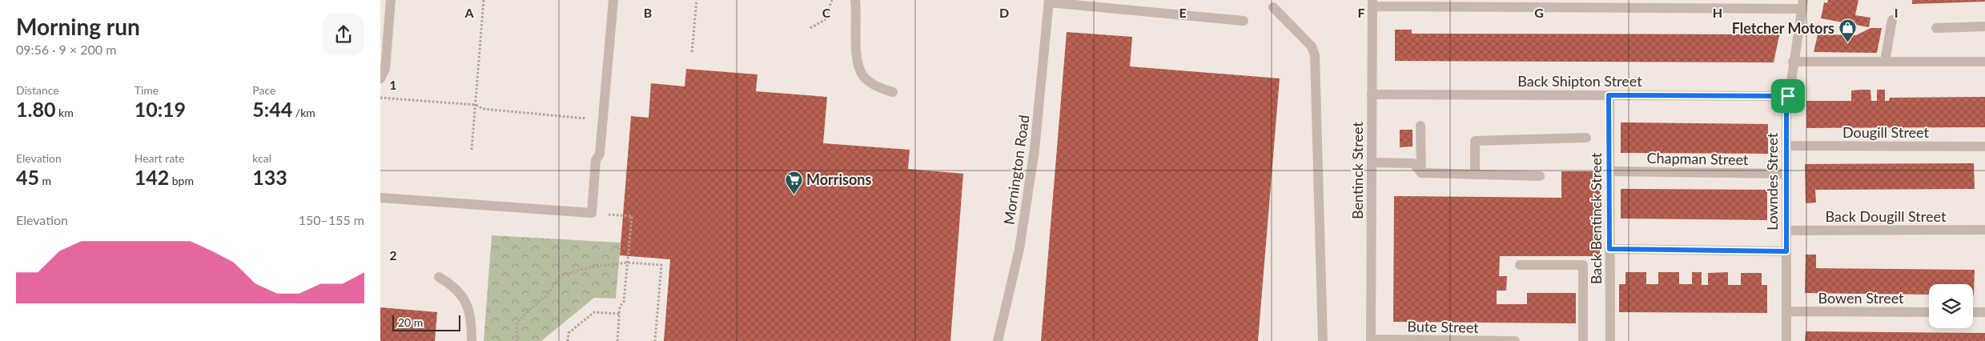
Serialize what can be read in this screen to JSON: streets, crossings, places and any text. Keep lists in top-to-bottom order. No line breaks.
{"streets":{"street":["Back Shipton Street","Dougill Street","Chapman Street","Mornington Road","Bentinck Street","Lowndes Street","Back Dougill Street","Back Bentinck Street","Bowen Street","Bute Street"]},"crossings":[["Back Shipton Street","Bentinck Street"],["Back Shipton Street","Lowndes Street"],["Back Shipton Street","Back Bentinck Street"],["Dougill Street","Lowndes Street"],["Chapman Street","Lowndes Street"],["Chapman Street","Back Bentinck Street"],["Bentinck Street","Bute Street"],["Lowndes Street","Back Dougill Street"],["Lowndes Street","Bowen Street"]],"places":{"shop":["Fletcher Motors"],"supermarket":["Morrisons"]},"scale_bar":"20 m","page":{"heading":["Morning run","09:56 · 9 × 200 m"],"stats":[["Distance","1.80 km"],["Time","10:19"],["Pace","5:44 /km"],["Elevation","45 m"],["Heart rate","142 bpm"],["kcal","133"]],"chart":["Elevation","150–155 m"],"scale":"20 m"},"grid":{"columns":["A","B","C","D","E","F","G","H","I"],"rows":["1","2"]}}
